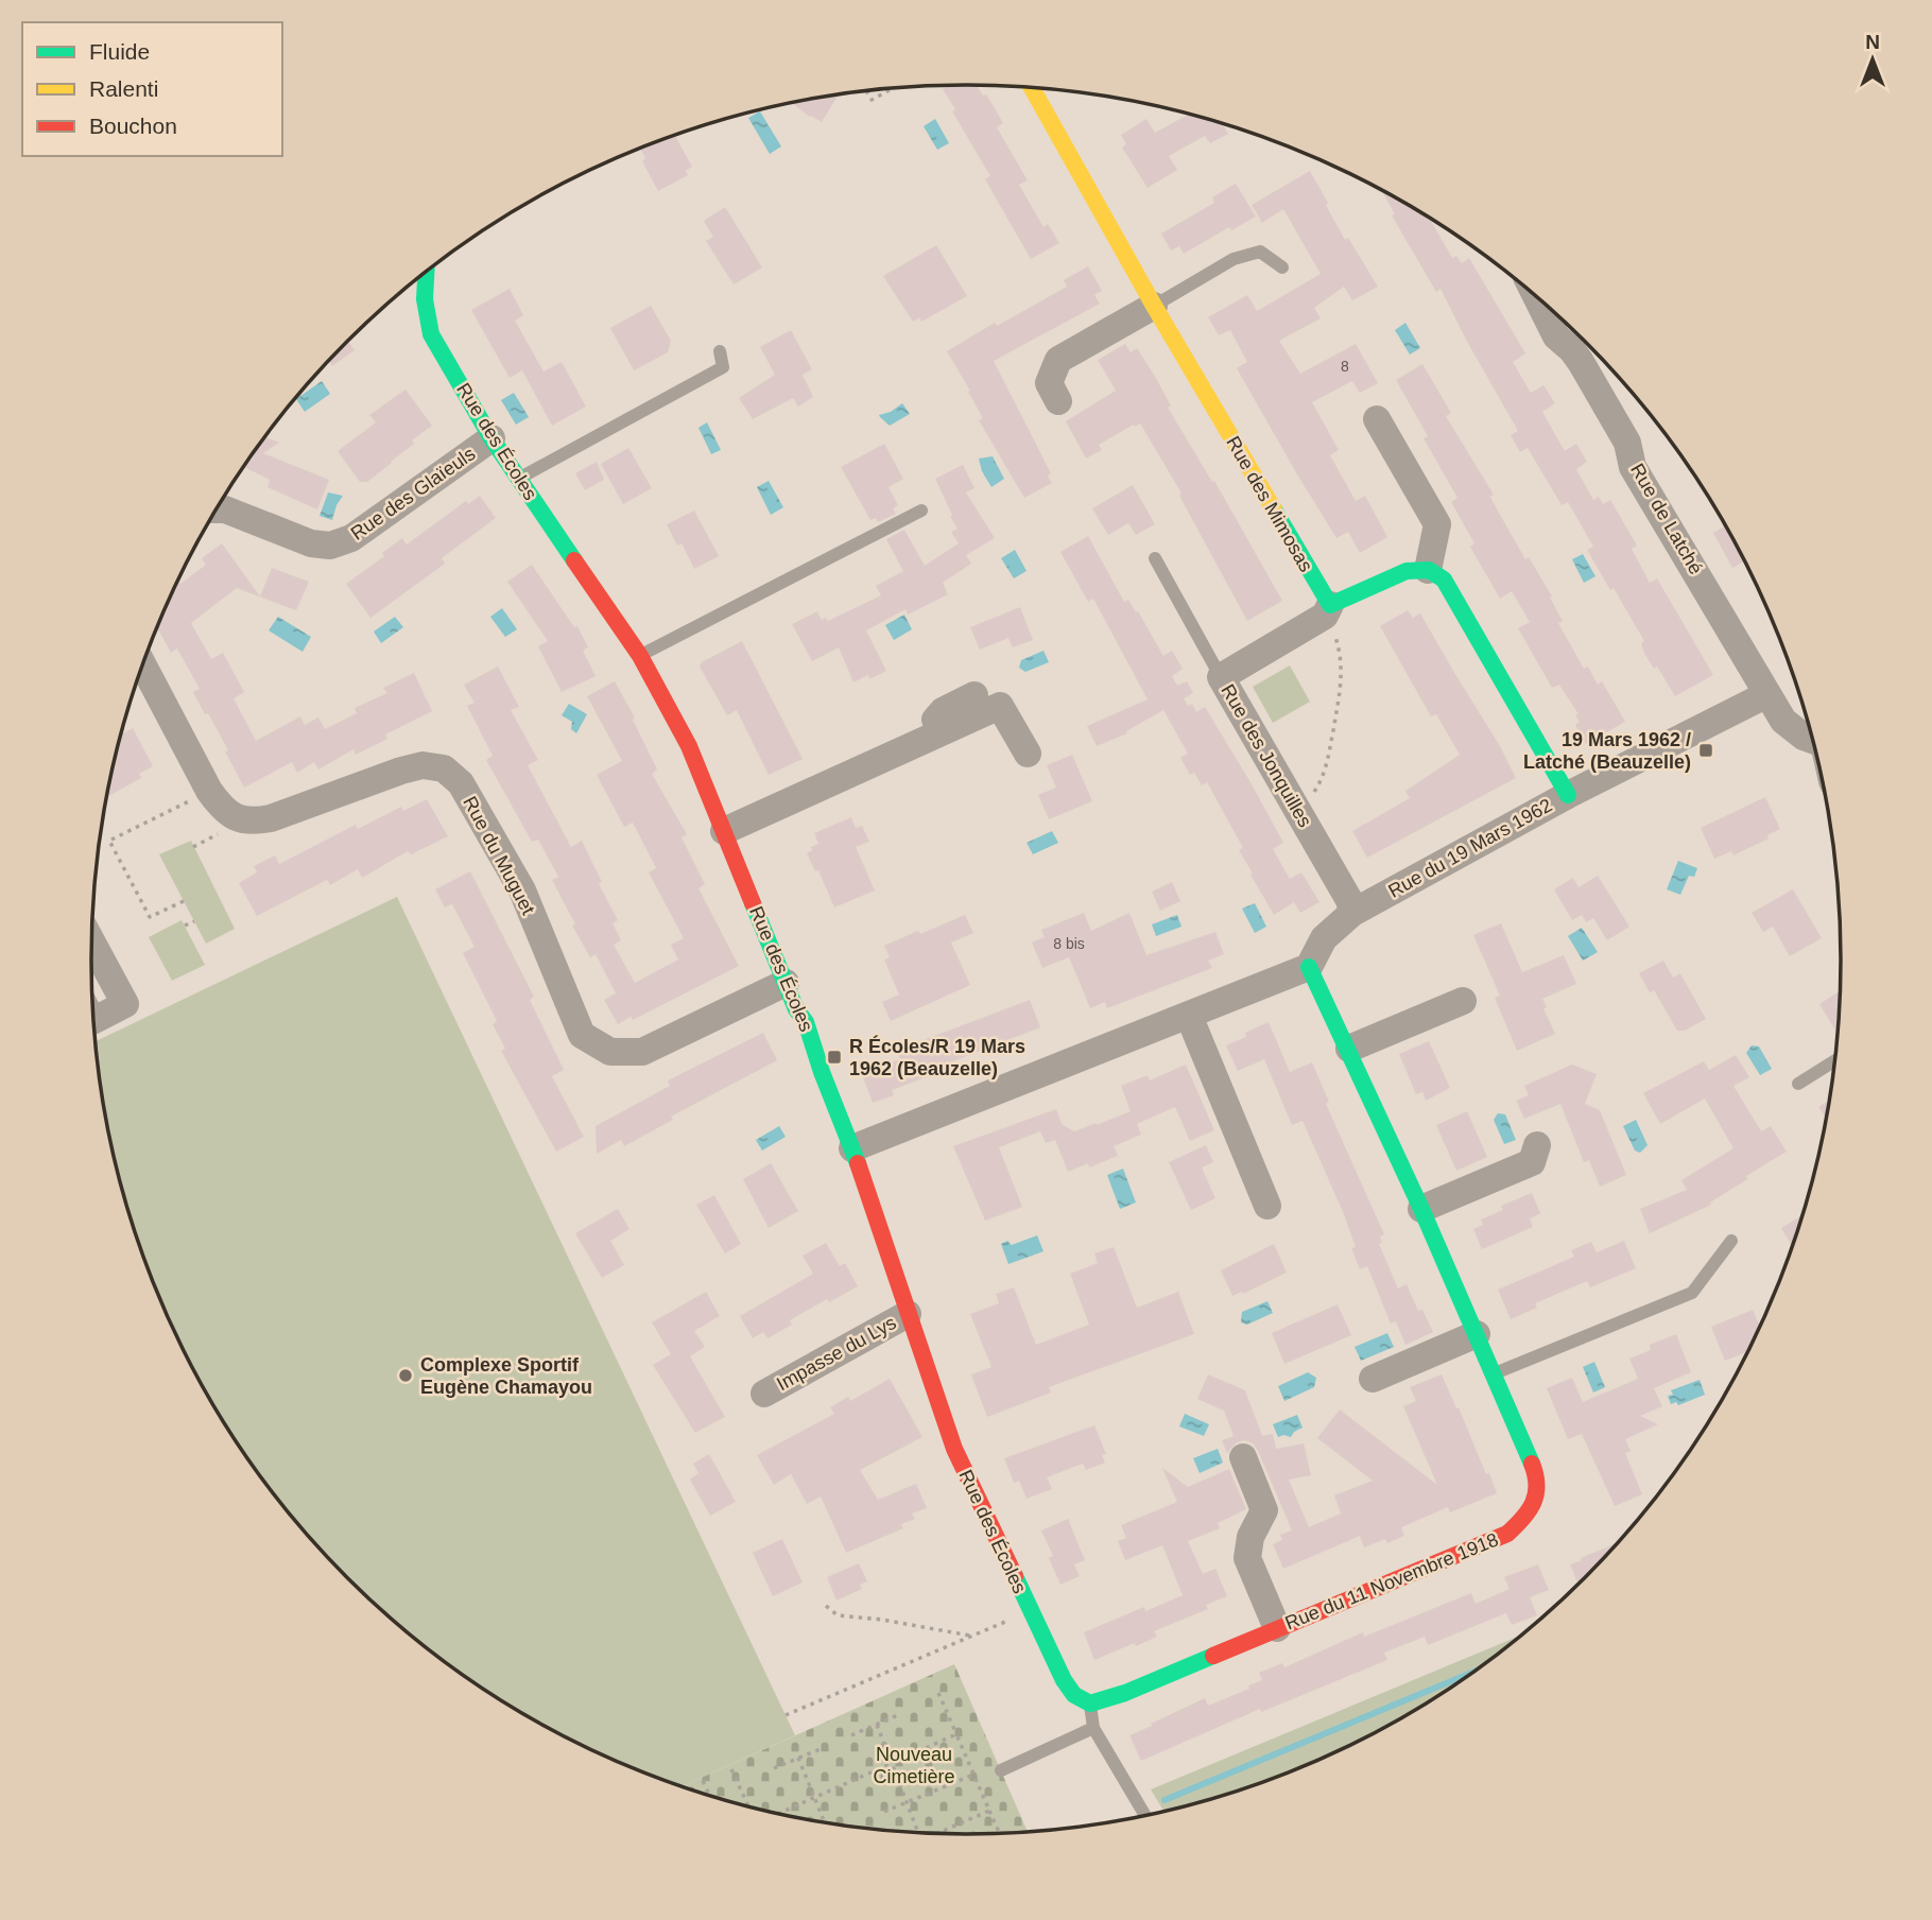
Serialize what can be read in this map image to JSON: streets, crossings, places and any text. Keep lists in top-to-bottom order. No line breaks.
{"streets":{"street":["Rue des Écoles","Rue des Glaïeuls","Rue des Mimosas","Rue de Latché","Rue des Jonquilles","Rue du 19 Mars 1962","Rue du Muguet","Impasse du Lys","Rue du 11 Novembre 1918"]},"crossings":[["Rue des Écoles","Rue des Glaïeuls"],["Rue des Écoles","Rue du Muguet"],["Rue des Écoles","Impasse du Lys"],["Rue des Écoles","Rue du 11 Novembre 1918"],["Rue des Mimosas","Rue des Jonquilles"],["Rue de Latché","Rue du 19 Mars 1962"],["Rue des Jonquilles","Rue du 19 Mars 1962"],["Rue du 19 Mars 1962","Rue du 11 Novembre 1918"]],"parks":["Nouveau Cimetière"],"places":{"transit":["19 Mars 1962 / Latché (Beauzelle)","R Écoles/R 19 Mars 1962 (Beauzelle)"],"other":["Complexe Sportif Eugène Chamayou"]},"house_numbers":["8","8 bis"],"legend":["Fluide","Ralenti","Bouchon"],"north":"top"}
